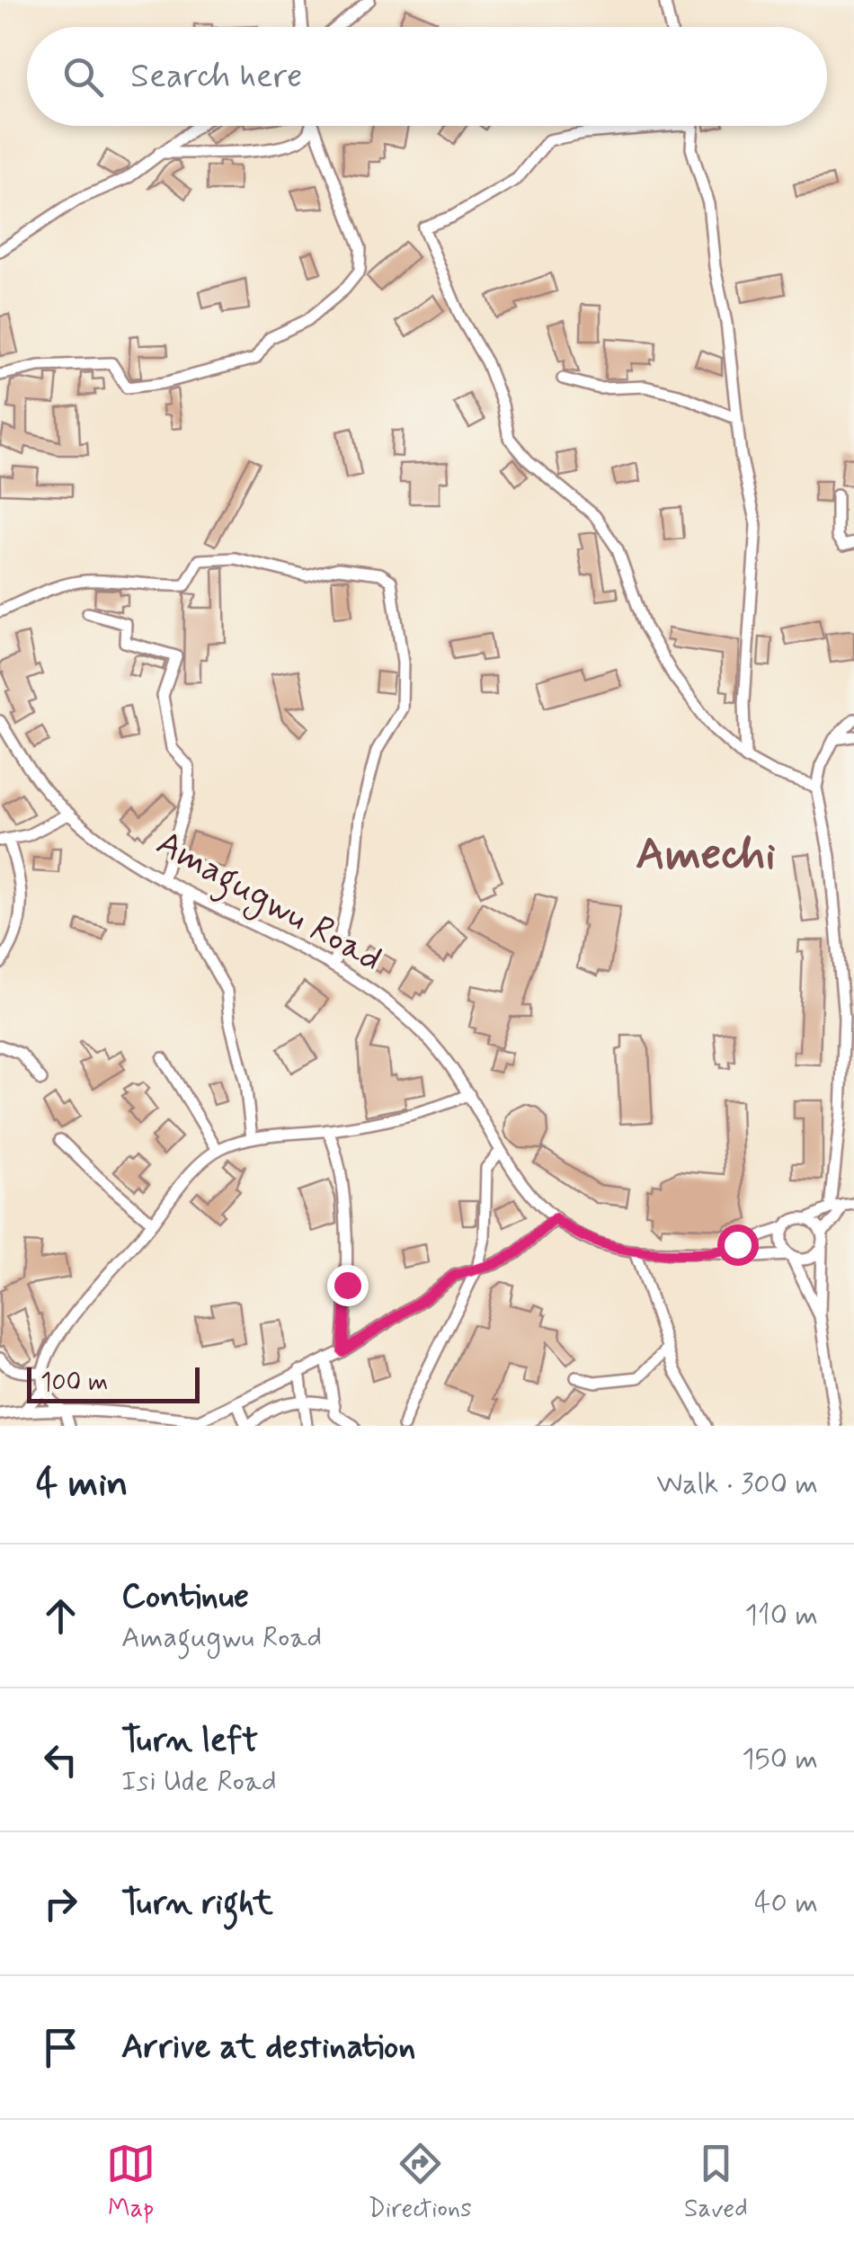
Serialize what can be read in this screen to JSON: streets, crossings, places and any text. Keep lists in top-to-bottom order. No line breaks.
{"streets":{"street":["Amagugwu Road"]},"districts":["Amechi"],"scale_bar":"100 m","page":{"search":"Search here","scale":"100 m","heading":["4 min","Walk · 300 m"],"list":[["Continue","Amagugwu Road","110 m"],["Turn left","Isi Ude Road","150 m"],["Turn right","40 m"],"Arrive at destination"],"nav":["Map","Directions","Saved"]}}
